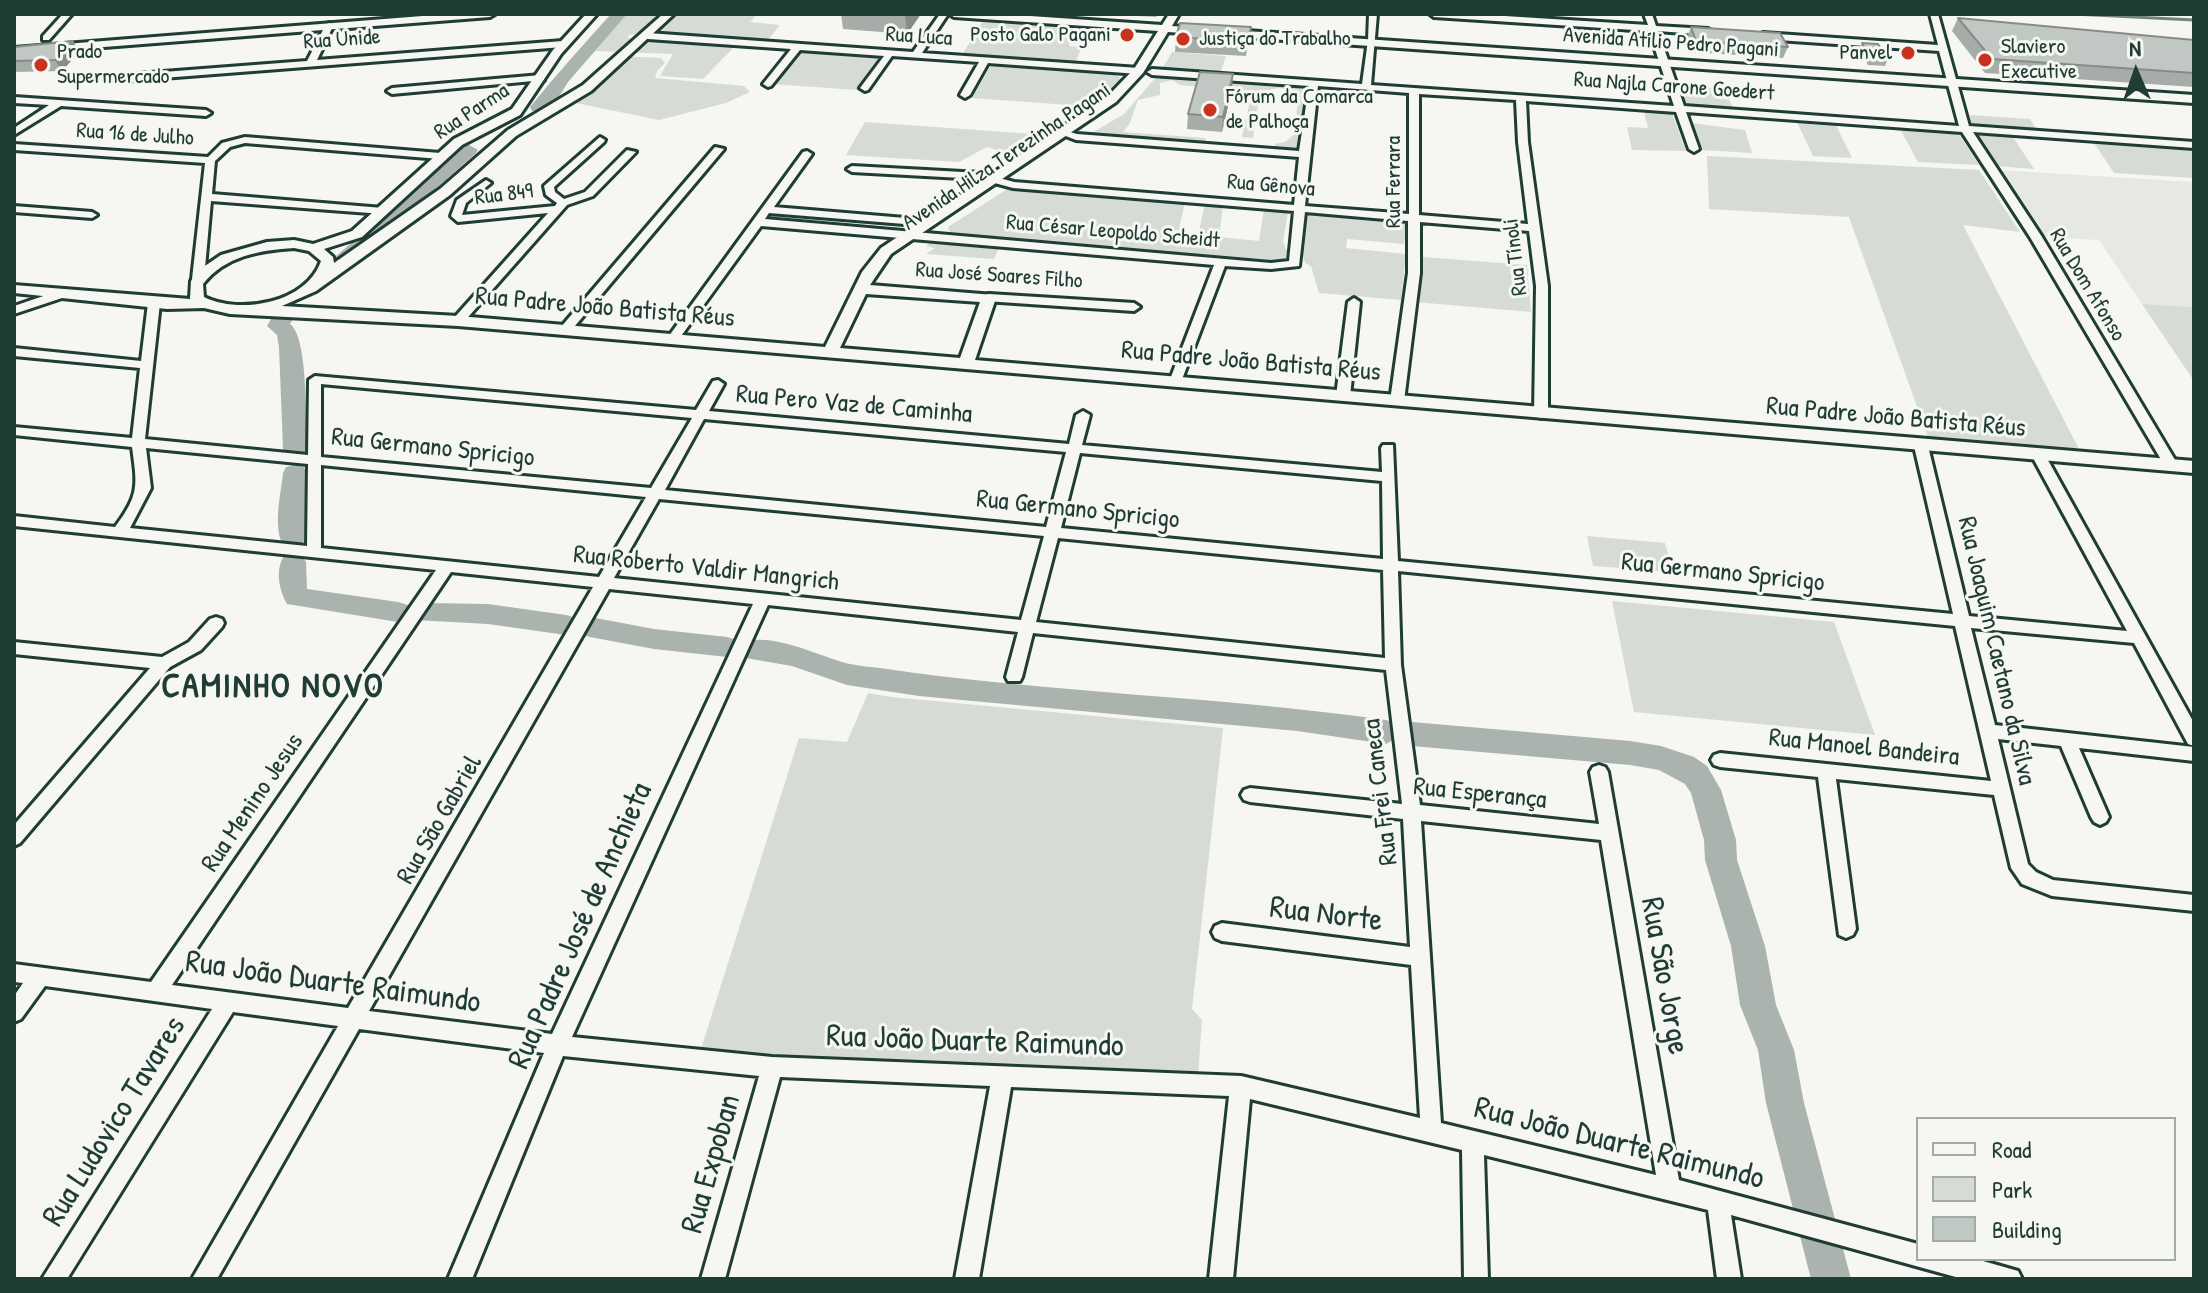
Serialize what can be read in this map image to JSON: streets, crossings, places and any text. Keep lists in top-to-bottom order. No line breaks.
{"streets":{"main road":["Avenida Atílio Pedro Pagani","Rua Parma","Avenida Hilza Terezinha Pagani","Rua José Soares Filho","Rua Padre João Batista Réus"],"street":["Rua Luca","Rua Unide","Rua Najla Carone Goedert","Rua 16 de Julho","Rua Ferrara","Rua Gênova","Rua 849","Rua César Leopoldo Scheidt","Rua Tínoli","Rua Dom Afonso","Rua Pero Vaz de Caminha","Rua Germano Spricigo","Rua Roberto Valdir Mangrich","Rua Joaquim Caetano da Silva","Rua Manoel Bandeira","Rua Frei Caneca","Rua Esperança","Rua Menino Jesus","Rua São Gabriel","Rua Norte","Rua Padre José de Anchieta","Rua São Jorge","Rua João Duarte Raimundo","Rua Ludovico Tavares","Rua Expoban"]},"crossings":[["Rua Luca","Rua Najla Carone Goedert"],["Rua Luca","Avenida Hilza Terezinha Pagani"],["Rua Unide","Rua Parma"],["Avenida Atílio Pedro Pagani","Avenida Hilza Terezinha Pagani"],["Avenida Atílio Pedro Pagani","Rua Dom Afonso"],["Rua Najla Carone Goedert","Avenida Hilza Terezinha Pagani"],["Rua Najla Carone Goedert","Rua Ferrara"],["Rua Najla Carone Goedert","Rua Tínoli"],["Rua Najla Carone Goedert","Rua Dom Afonso"],["Rua 16 de Julho","Rua Padre João Batista Réus"],["Avenida Hilza Terezinha Pagani","Rua Gênova"],["Avenida Hilza Terezinha Pagani","Rua César Leopoldo Scheidt"],["Avenida Hilza Terezinha Pagani","Rua José Soares Filho"],["Rua Ferrara","Rua Gênova"],["Rua Ferrara","Rua Padre João Batista Réus"],["Rua Gênova","Rua César Leopoldo Scheidt"],["Rua Gênova","Rua Tínoli"],["Rua Tínoli","Rua Padre João Batista Réus"],["Rua Dom Afonso","Rua Padre João Batista Réus"],["Rua Padre João Batista Réus","Rua Joaquim Caetano da Silva"],["Rua Pero Vaz de Caminha","Rua Germano Spricigo"],["Rua Pero Vaz de Caminha","Rua Frei Caneca"],["Rua Pero Vaz de Caminha","Rua São Gabriel"],["Rua Germano Spricigo","Rua Joaquim Caetano da Silva"],["Rua Germano Spricigo","Rua Frei Caneca"],["Rua Germano Spricigo","Rua São Gabriel"],["Rua Roberto Valdir Mangrich","Rua Frei Caneca"],["Rua Roberto Valdir Mangrich","Rua Menino Jesus"],["Rua Roberto Valdir Mangrich","Rua São Gabriel"],["Rua Roberto Valdir Mangrich","Rua Padre José de Anchieta"],["Rua Joaquim Caetano da Silva","Rua Manoel Bandeira"],["Rua Frei Caneca","Rua Esperança"],["Rua Frei Caneca","Rua Norte"],["Rua Frei Caneca","Rua João Duarte Raimundo"],["Rua Esperança","Rua São Jorge"],["Rua Menino Jesus","Rua João Duarte Raimundo"],["Rua São Gabriel","Rua João Duarte Raimundo"],["Rua Padre José de Anchieta","Rua João Duarte Raimundo"],["Rua São Jorge","Rua João Duarte Raimundo"],["Rua João Duarte Raimundo","Rua Ludovico Tavares"],["Rua João Duarte Raimundo","Rua Expoban"]],"districts":["CAMINHO NOVO"],"places":["Posto Galo Pagani","Justiça do Trabalho","Panvel","Slaviero Executive","Prado Supermercado","Fórum da Comarca de Palhoça"],"legend":["Road","Park","Building"],"north":"top"}
